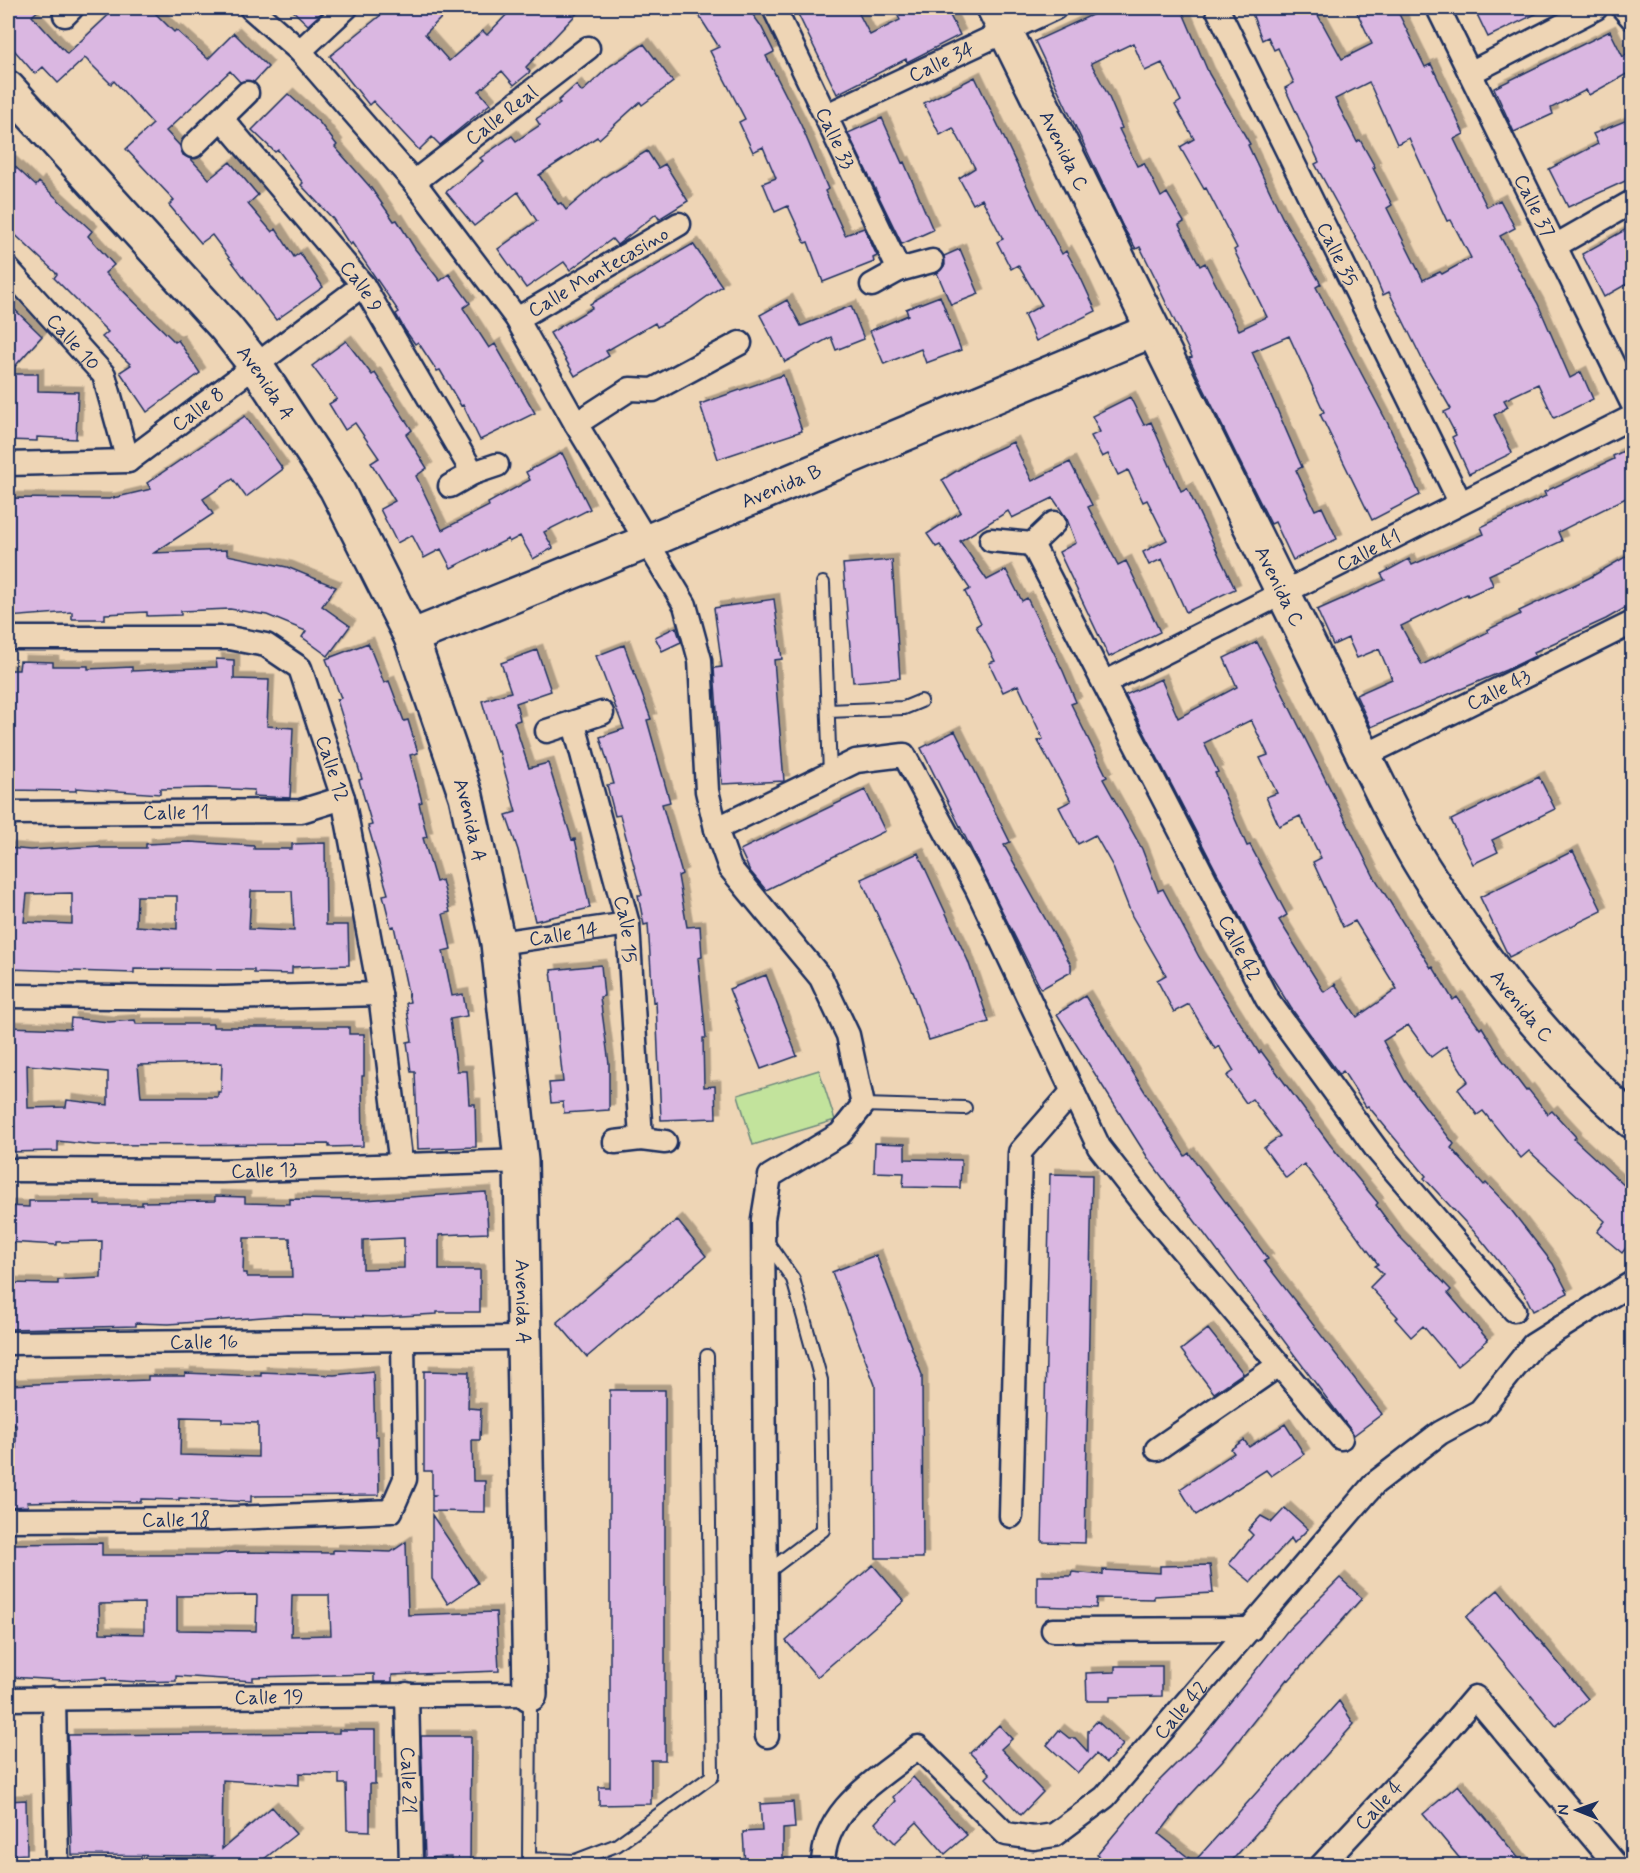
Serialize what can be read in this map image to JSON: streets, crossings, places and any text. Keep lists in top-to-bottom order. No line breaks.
{"streets":{"street":["Calle 34","Calle Real","Calle 33","Avenida C","Calle 37","Calle 35","Calle Montecasino","Calle 9","Calle 10","Avenida A","Calle 8","Avenida B","Calle 41","Calle 43","Calle 12","Calle 11","Calle 15","Calle 14","Calle 42","Calle 13","Calle 16","Calle 18","Calle 19","Calle 21","Calle 4"]},"crossings":[["Calle 34","Calle 33"],["Calle 34","Avenida C"],["Avenida C","Avenida B"],["Avenida C","Calle 41"],["Avenida C","Calle 43"],["Calle 35","Calle 41"],["Calle 9","Calle 8"],["Calle 10","Calle 8"],["Avenida A","Calle 8"],["Avenida A","Avenida B"],["Avenida A","Calle 14"],["Avenida A","Calle 13"],["Avenida A","Calle 16"],["Avenida A","Calle 19"],["Calle 41","Calle 42"],["Calle 12","Calle 11"],["Calle 12","Calle 13"],["Calle 15","Calle 14"],["Calle 16","Calle 18"],["Calle 19","Calle 21"]],"north":"left"}
